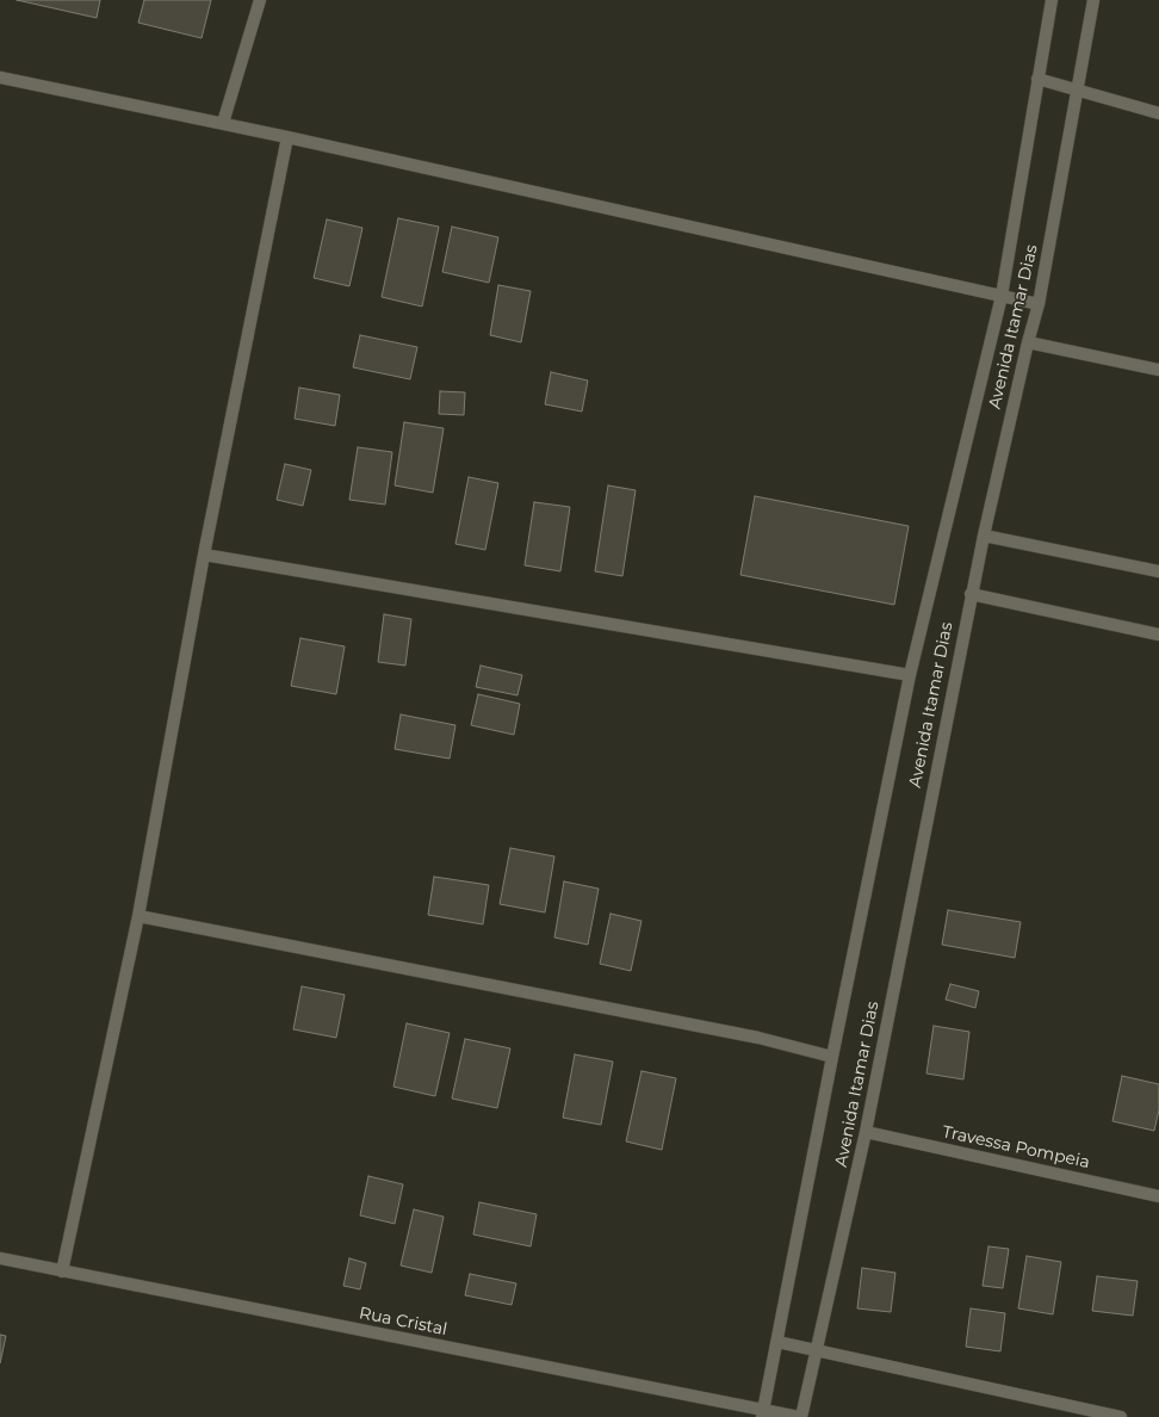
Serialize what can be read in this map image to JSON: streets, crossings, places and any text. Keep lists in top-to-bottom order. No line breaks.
{"streets":{"street":["Avenida Itamar Dias","Travessa Pompeia","Rua Cristal"]},"crossings":[["Avenida Itamar Dias","Travessa Pompeia"],["Avenida Itamar Dias","Rua Cristal"]]}
